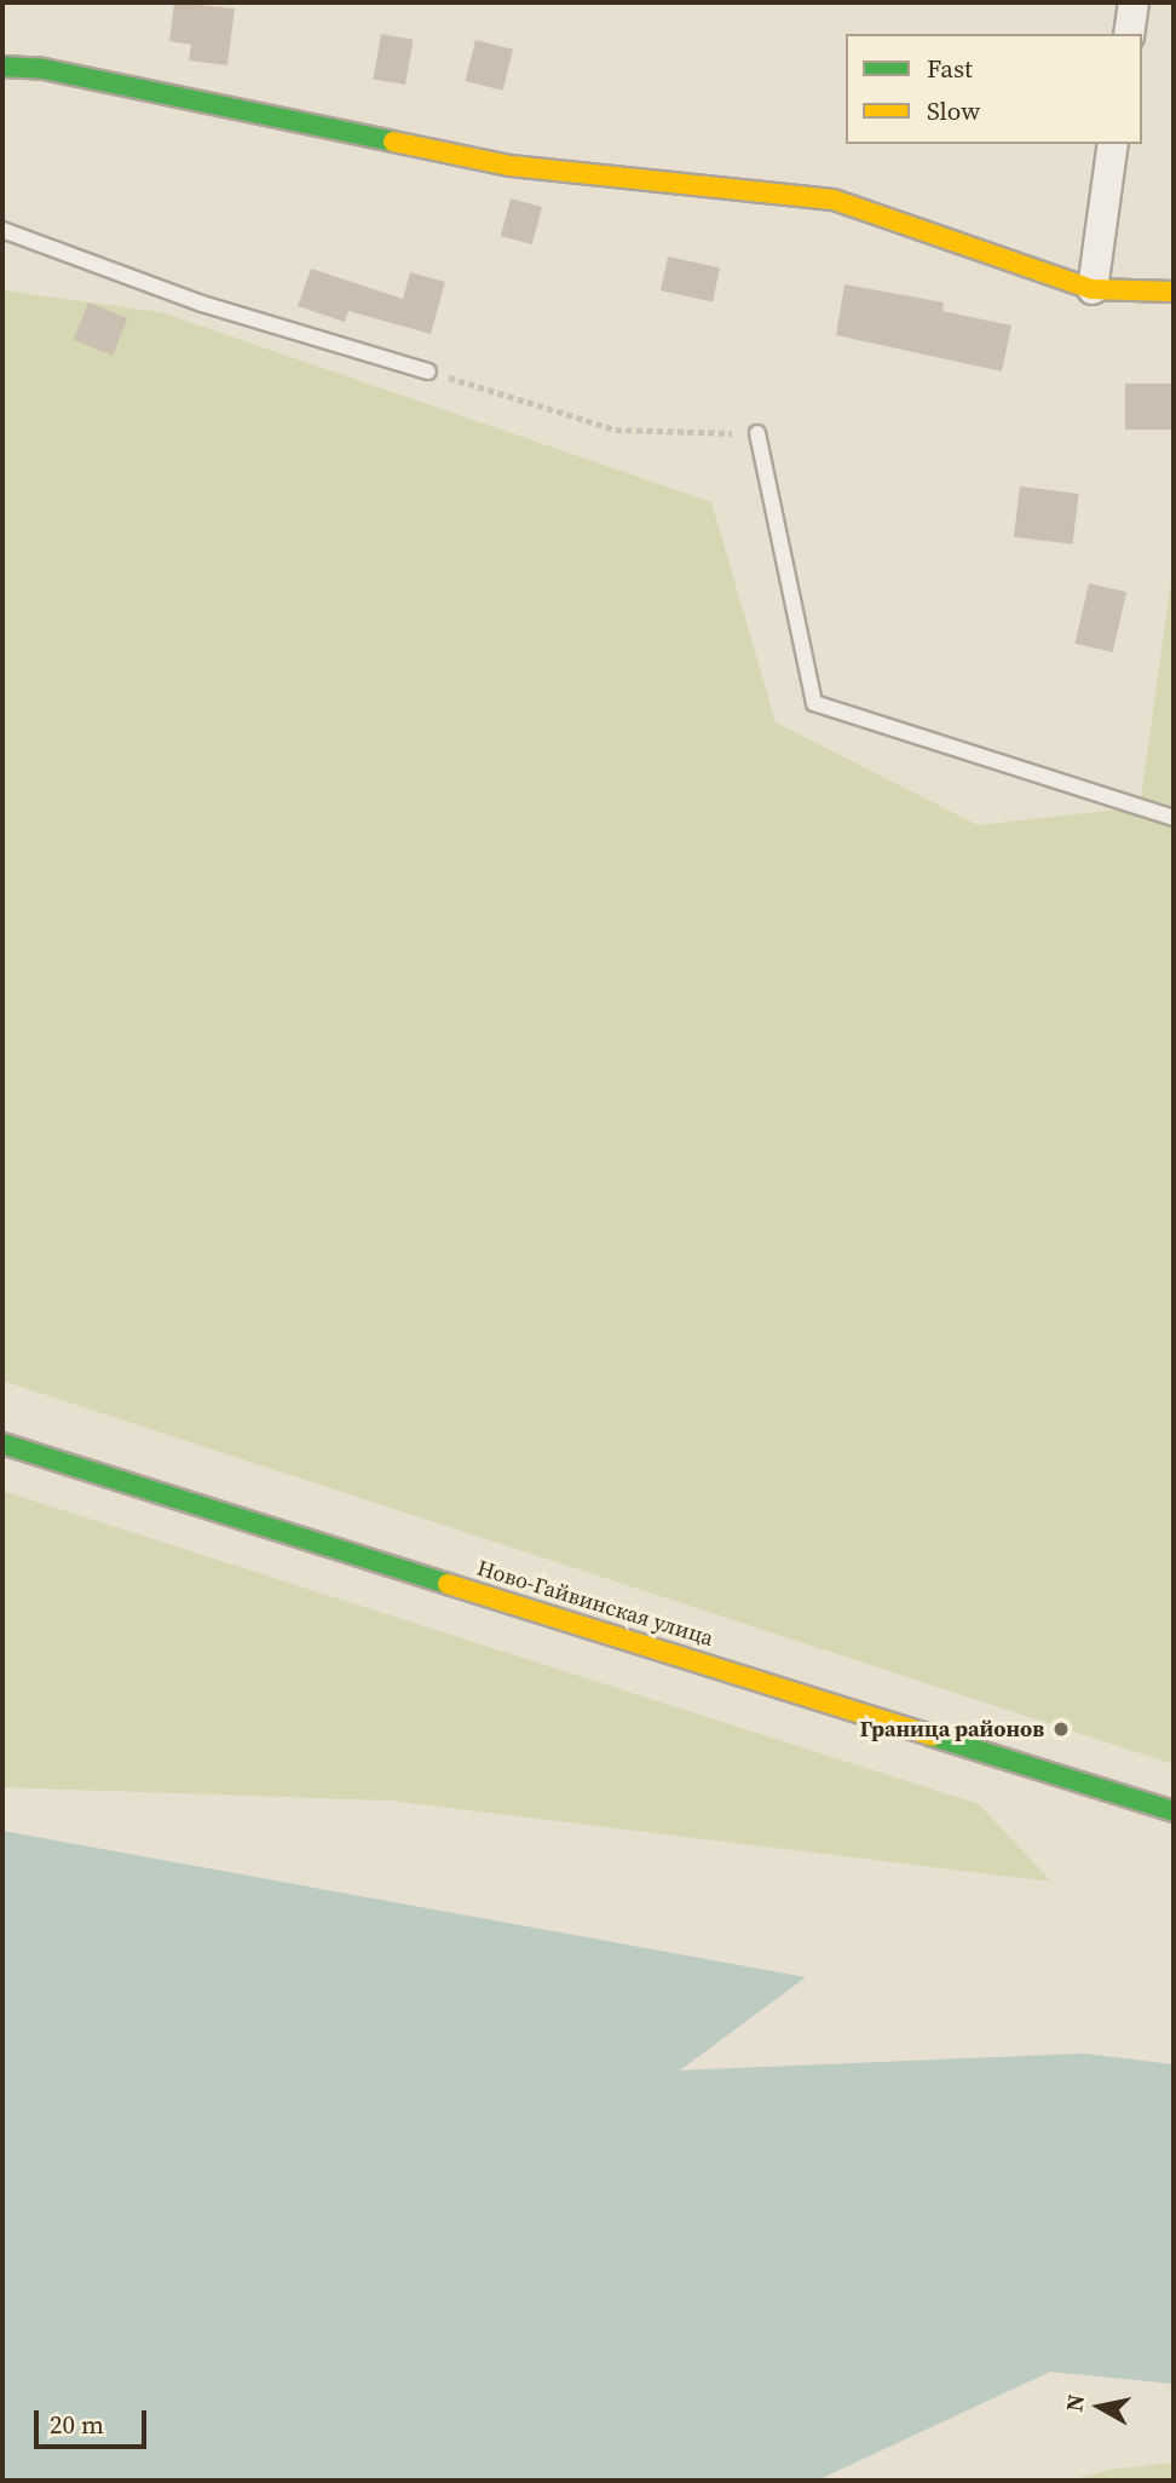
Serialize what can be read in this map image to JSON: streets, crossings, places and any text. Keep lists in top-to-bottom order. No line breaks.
{"streets":{"main road":["Ново-Гайвинская улица"]},"places":["Граница районов"],"legend":["Fast","Slow"],"scale_bar":"20 m","north":"left"}
